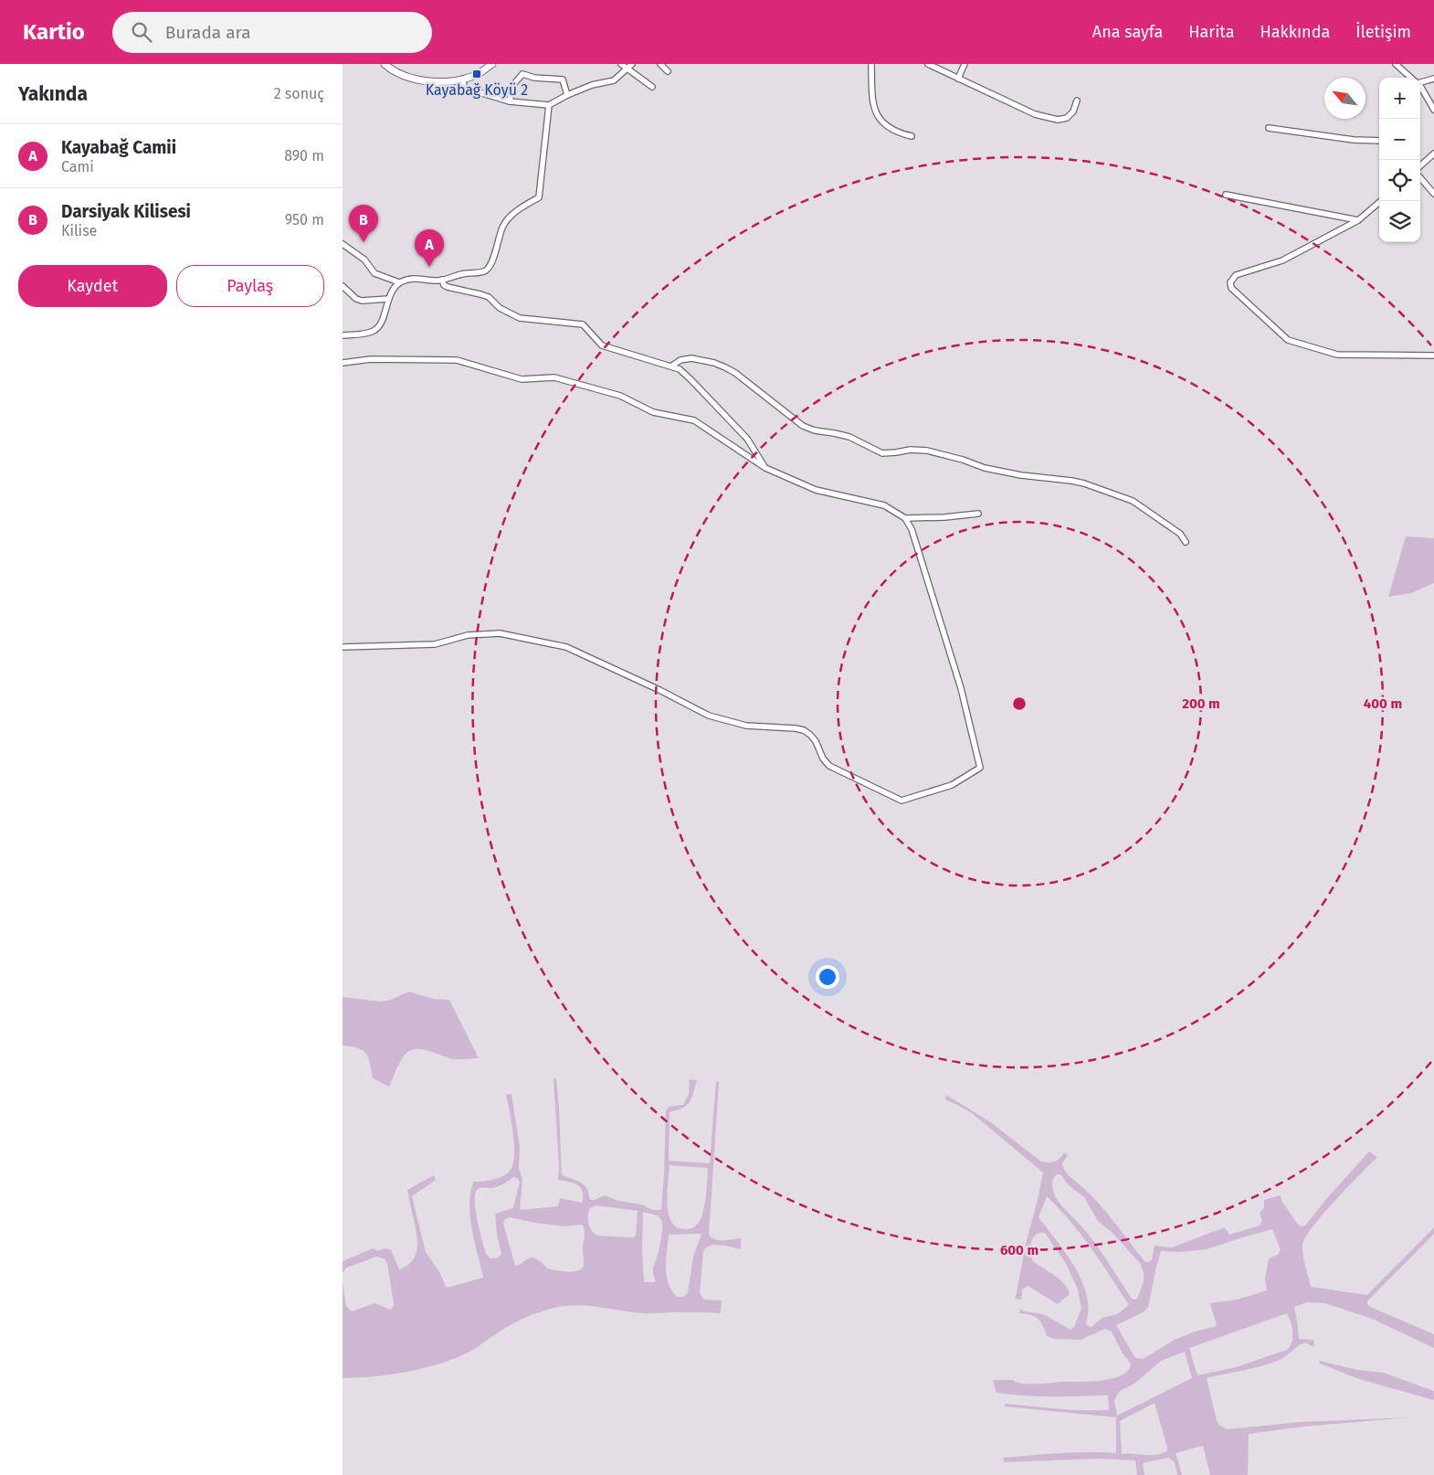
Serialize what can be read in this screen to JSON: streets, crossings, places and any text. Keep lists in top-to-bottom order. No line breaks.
{"places":{"transit":["Kayabağ Köyü 2"]},"north":"top left","page":{"header":"Kartio","search":"Burada ara","nav":["Ana sayfa","Harita","Hakkında","İletişim"],"heading":["Yakında","2 sonuç"],"map_buttons":["+","−"],"list":[{"mark":"A","name":"Kayabağ Camii","note":"Cami","value":"890 m"},{"mark":"B","name":"Darsiyak Kilisesi","note":"Kilise","value":"950 m"}],"pins":["B","A"],"buttons":["Kaydet","Paylaş"]},"rings":["200 m","400 m","600 m"]}
